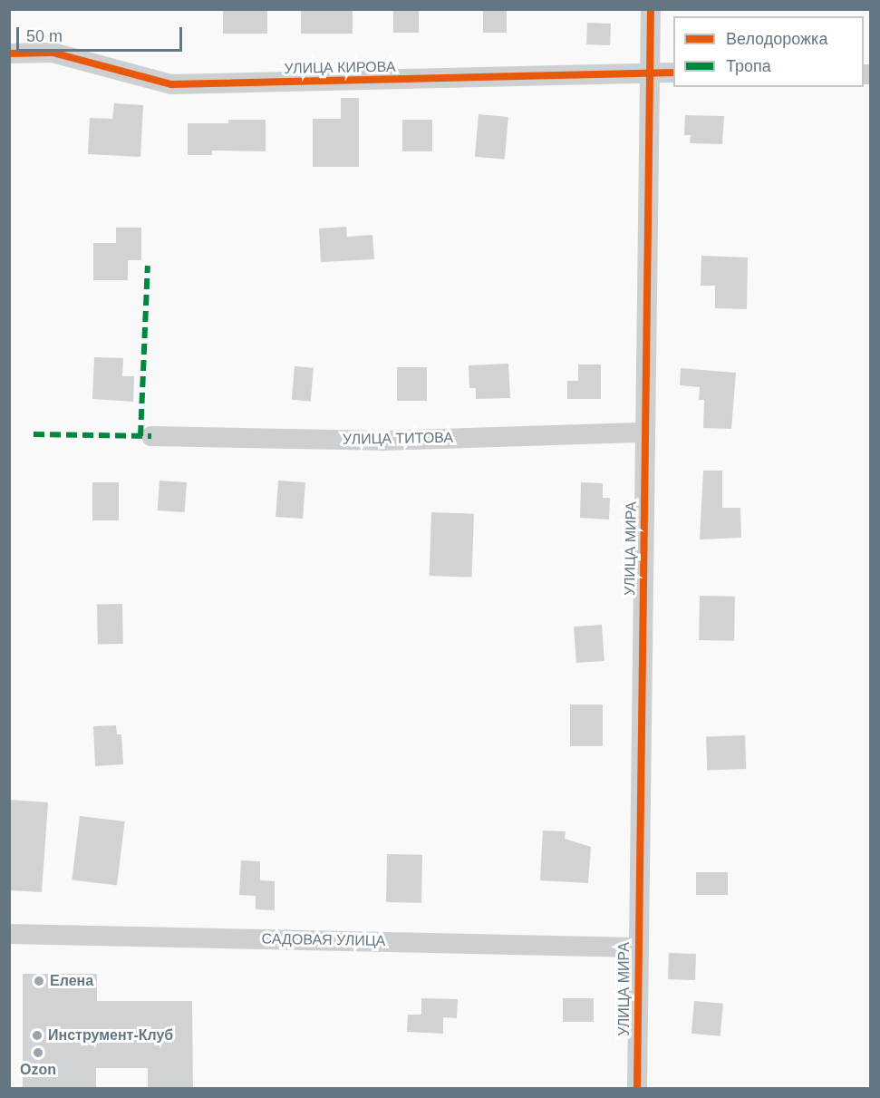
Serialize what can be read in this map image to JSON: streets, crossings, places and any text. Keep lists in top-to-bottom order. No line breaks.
{"streets":{"street":["УЛИЦА КИРОВА","УЛИЦА ТИТОВА","УЛИЦА МИРА","САДОВАЯ УЛИЦА"]},"crossings":[["УЛИЦА КИРОВА","УЛИЦА МИРА"],["УЛИЦА ТИТОВА","УЛИЦА МИРА"],["УЛИЦА МИРА","САДОВАЯ УЛИЦА"]],"places":["Елена","Инструмент-Клуб","Ozon"],"legend":["Велодорожка","Тропа"],"scale_bar":"50 m"}
